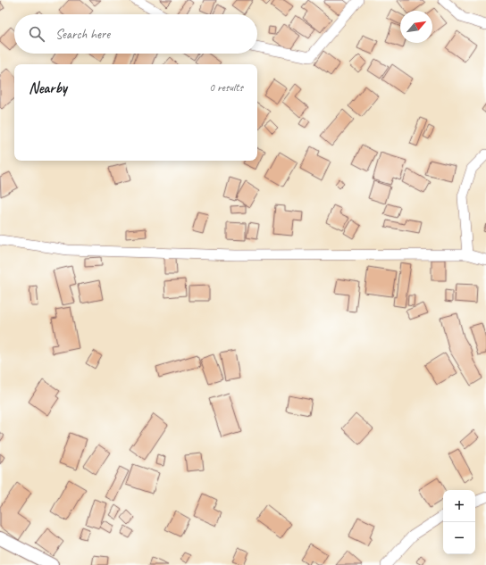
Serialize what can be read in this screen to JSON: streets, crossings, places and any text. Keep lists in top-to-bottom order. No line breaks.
{"north":"top right","page":{"search":"Search here","heading":["Nearby","0 results"],"map_buttons":["+","−"]}}
